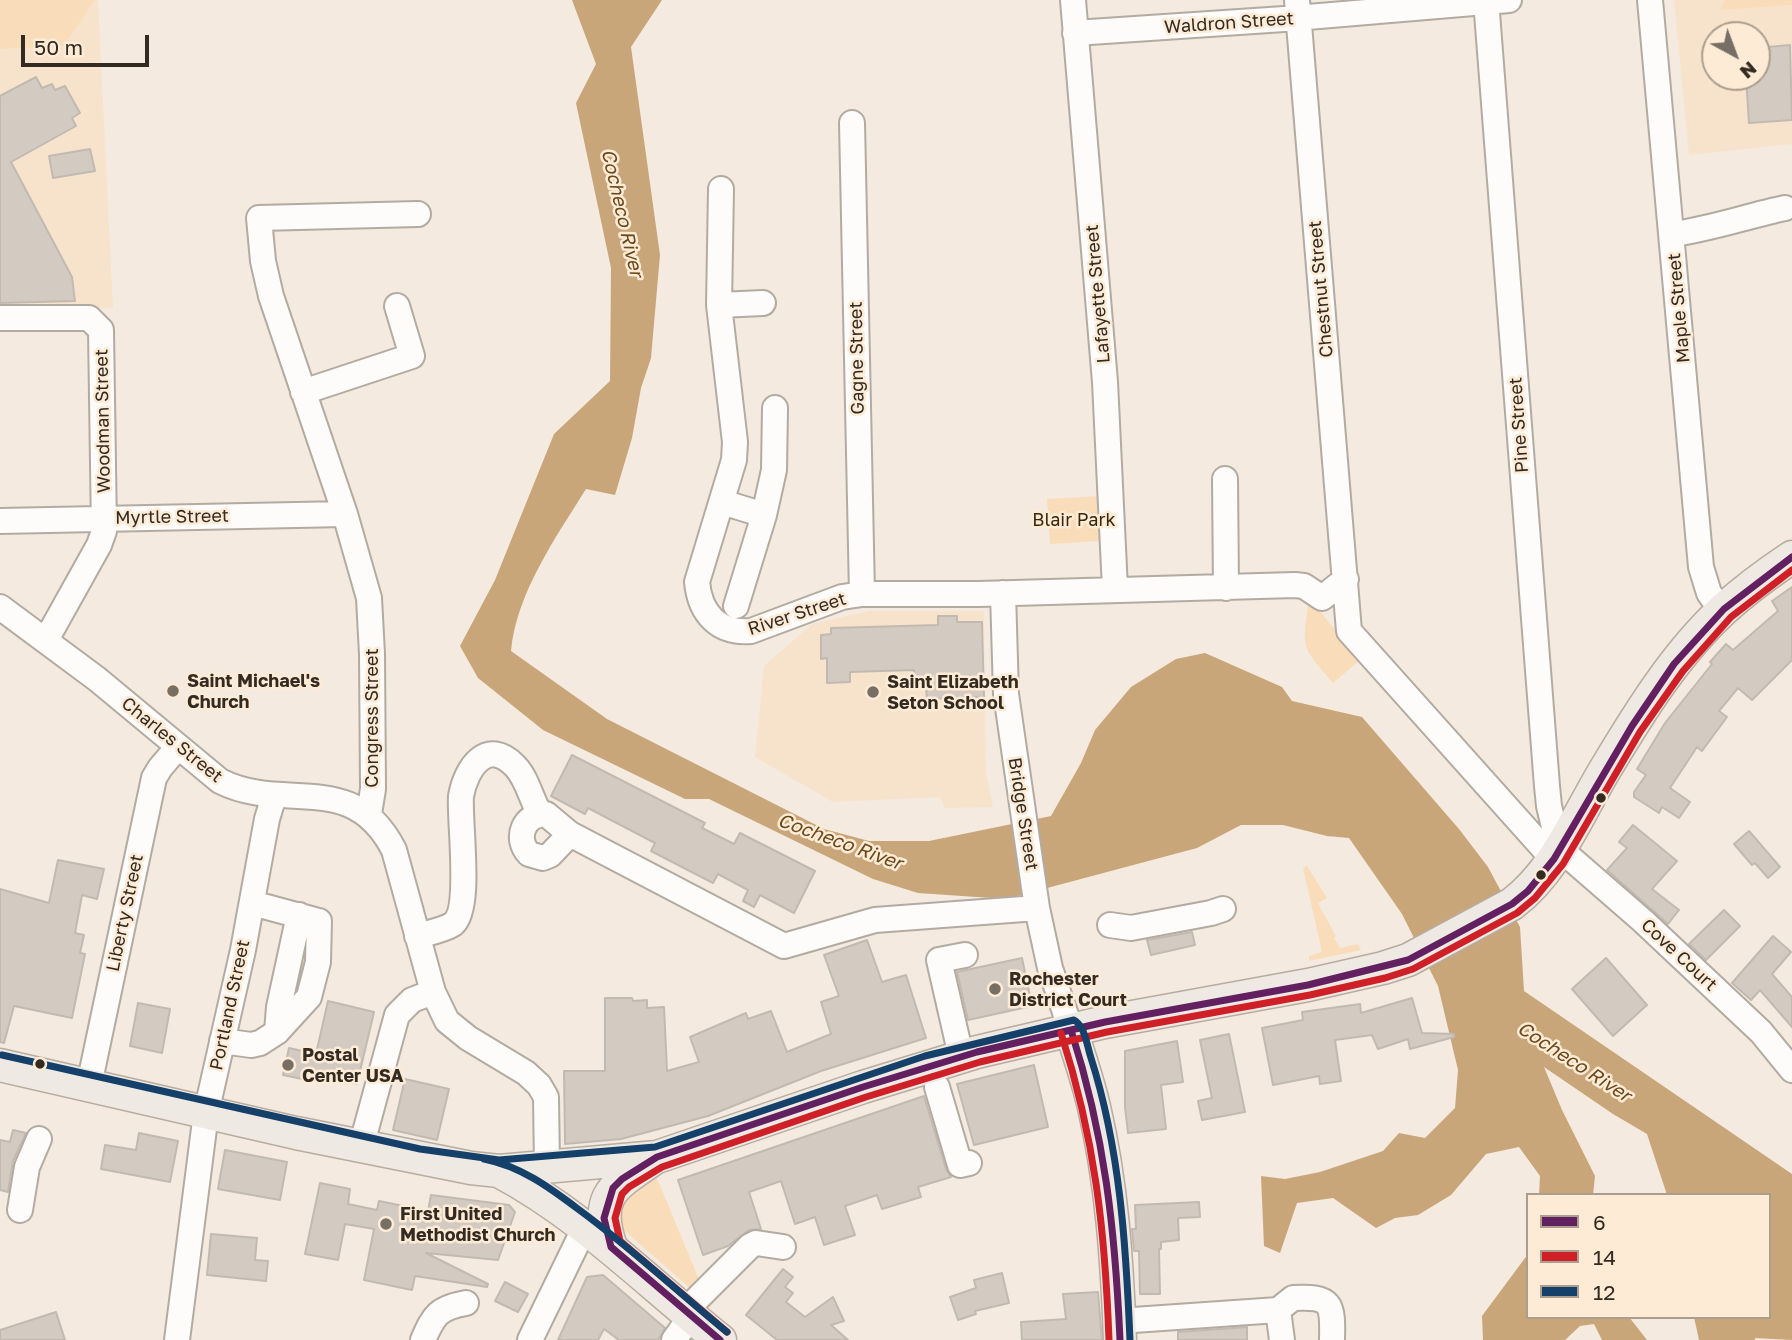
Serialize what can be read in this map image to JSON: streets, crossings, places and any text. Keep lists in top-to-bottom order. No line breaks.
{"streets":{"street":["Waldron Street","Chestnut Street","Lafayette Street","Maple Street","Gagne Street","Woodman Street","Pine Street","Myrtle Street","River Street","Congress Street","Charles Street","Bridge Street","Liberty Street","Cove Court","Portland Street"]},"crossings":[["Waldron Street","Chestnut Street"],["Waldron Street","Lafayette Street"],["Waldron Street","Pine Street"],["Lafayette Street","River Street"],["Gagne Street","River Street"],["Woodman Street","Myrtle Street"],["Woodman Street","Charles Street"],["Pine Street","Cove Court"],["Myrtle Street","Congress Street"],["River Street","Bridge Street"],["Congress Street","Charles Street"],["Charles Street","Liberty Street"],["Charles Street","Portland Street"]],"water":["Cocheco River"],"parks":["Blair Park"],"places":["Saint Michael's Church","Saint Elizabeth Seton School","Rochester District Court","Postal Center USA","First United Methodist Church"],"lines":["transit line 6","transit line 14","transit line 12"],"legend":["6","14","12"],"scale_bar":"50 m","north":"bottom right"}
